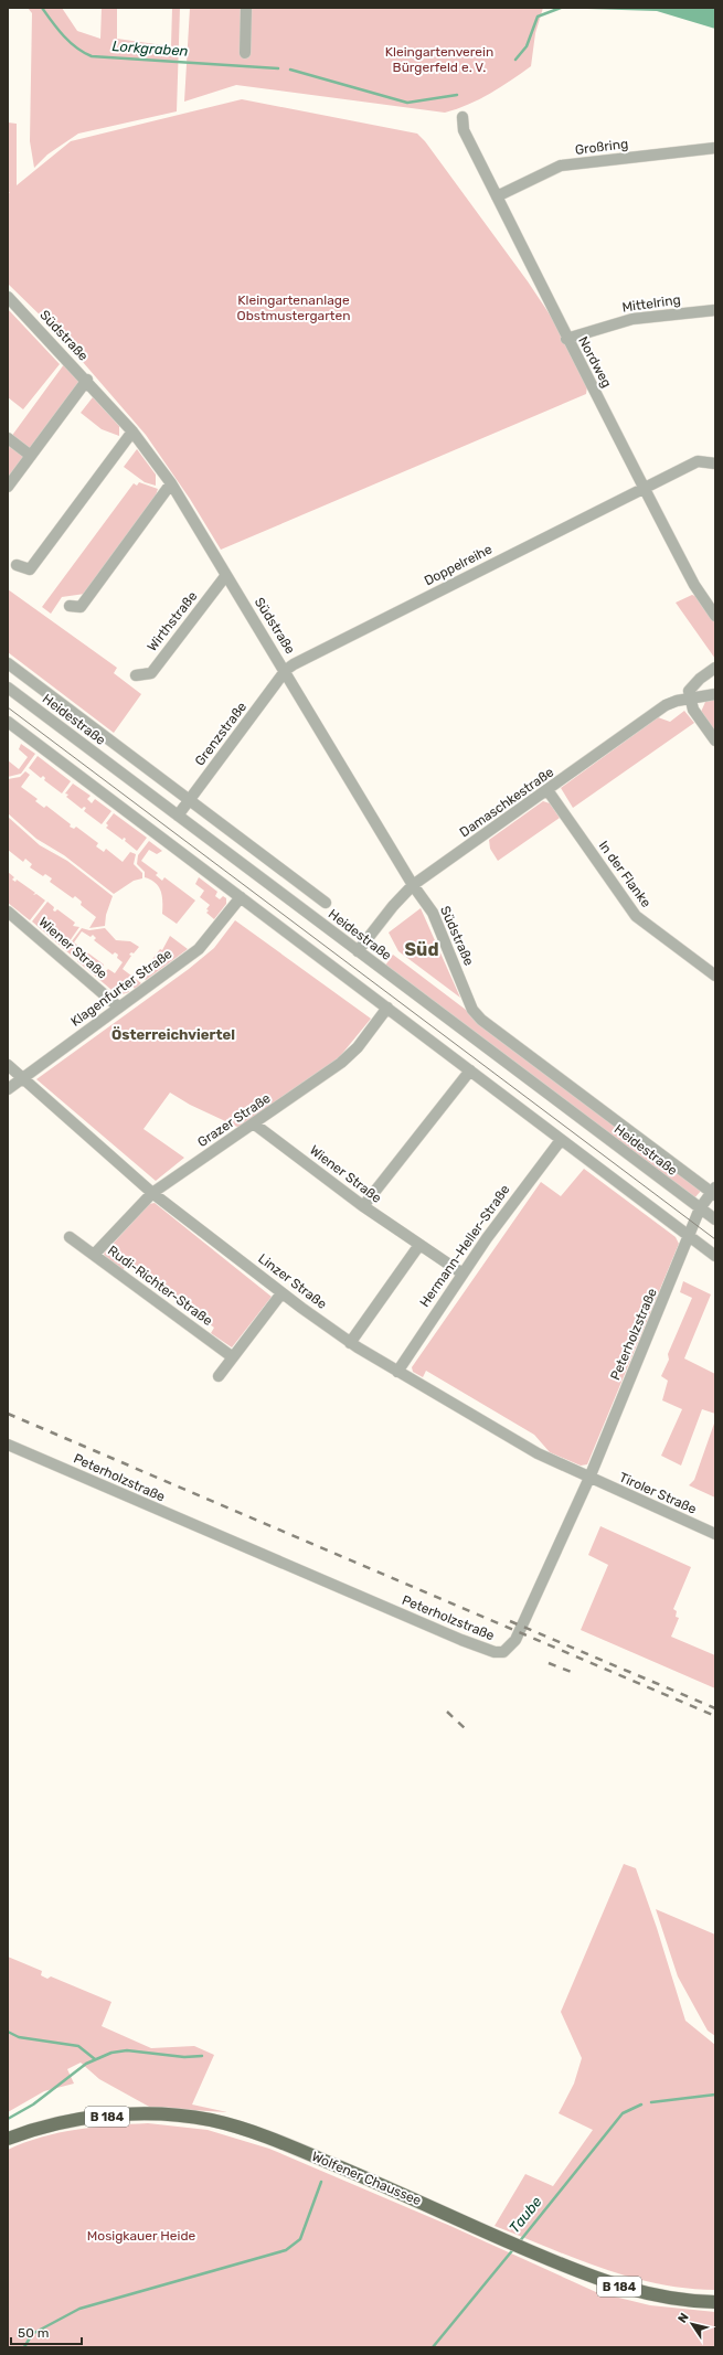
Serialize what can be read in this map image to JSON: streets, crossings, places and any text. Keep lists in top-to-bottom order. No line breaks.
{"streets":{"main road":["B 184","Wolfener Chaussee"],"street":["Großring","Mittelring","Südstraße","Nordweg","Doppelreihe","Wirthstraße","Heidestraße","Grenzstraße","Damaschkestraße","In der Flanke","Wiener Straße","Klagenfurter Straße","Grazer Straße","Hermann-Heller-Straße","Linzer Straße","Rudi-Richter-Straße","Peterholzstraße","Tiroler Straße"]},"crossings":[["Großring","Nordweg"],["Mittelring","Nordweg"],["Südstraße","Doppelreihe"],["Südstraße","Wirthstraße"],["Südstraße","Heidestraße"],["Südstraße","Grenzstraße"],["Südstraße","Damaschkestraße"],["Nordweg","Doppelreihe"],["Doppelreihe","Grenzstraße"],["Heidestraße","Grenzstraße"],["Heidestraße","Damaschkestraße"],["Heidestraße","Peterholzstraße"],["Damaschkestraße","In der Flanke"],["Wiener Straße","Klagenfurter Straße"],["Wiener Straße","Grazer Straße"],["Wiener Straße","Hermann-Heller-Straße"],["Klagenfurter Straße","Linzer Straße"],["Grazer Straße","Linzer Straße"],["Grazer Straße","Rudi-Richter-Straße"],["Hermann-Heller-Straße","Linzer Straße"],["Linzer Straße","Peterholzstraße"],["Linzer Straße","Tiroler Straße"],["Peterholzstraße","Tiroler Straße"]],"districts":["Süd","Österreichviertel"],"water":["Lorkgraben","Taube"],"parks":["Kleingartenverein Bürgerfeld e. V.","Kleingartenanlage Obstmustergarten","Mosigkauer Heide"],"scale_bar":"50 m","north":"top left"}
